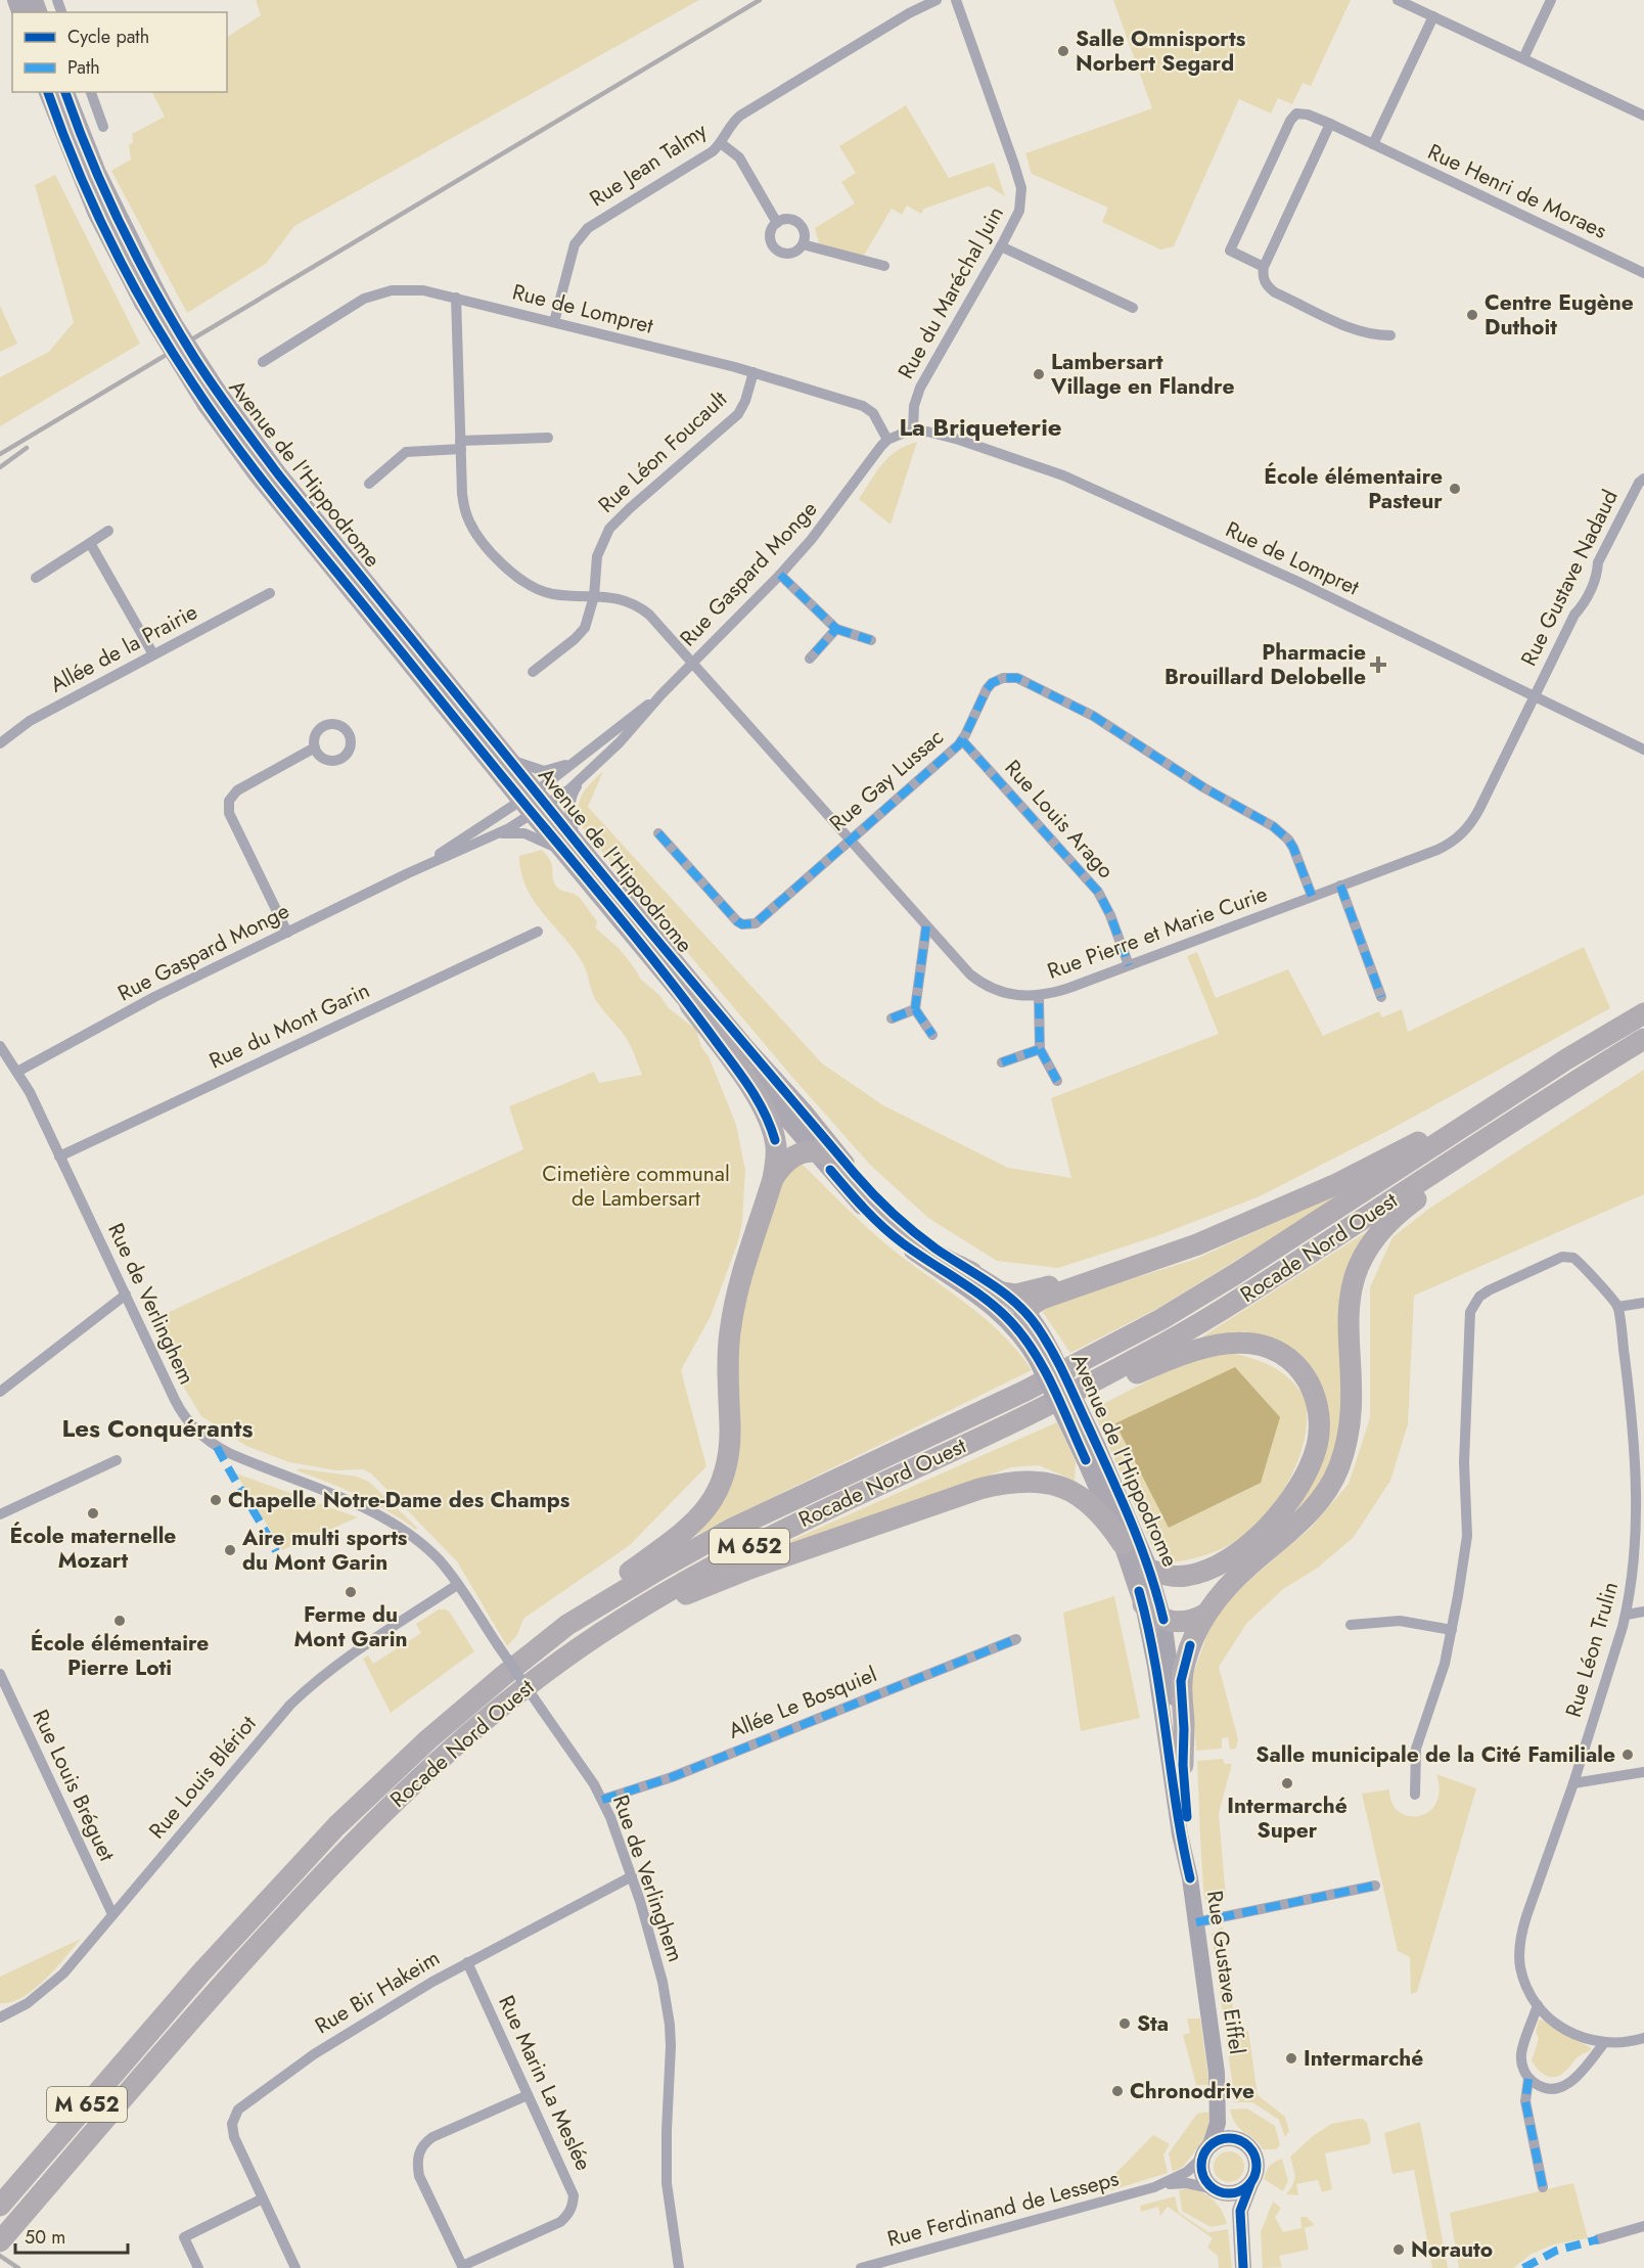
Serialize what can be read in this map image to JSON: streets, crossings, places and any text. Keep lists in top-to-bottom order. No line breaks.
{"streets":{"highway":["Rocade Nord Ouest","M 652"],"main road":["Avenue de l'Hippodrome","Rue Gustave Eiffel"],"street":["Rue Jean Talmy","Rue Henri de Moraes","Rue du Maréchal Juin","Rue de Lompret","Rue Léon Foucault","Rue Gaspard Monge","Rue Gustave Nadaud","Allée de la Prairie","Rue Gay Lussac","Rue Louis Arago","Rue Pierre et Marie Curie","Rue du Mont Garin","Rue de Verlinghem","Rue Léon Trulin","Allée Le Bosquiel","Rue Louis Blériot","Rue Louis Bréguet","Rue Bir Hakeim","Rue Marin La Meslée","Rue Ferdinand de Lesseps"]},"crossings":[["Rue Jean Talmy","Rue de Lompret"],["Rue du Maréchal Juin","Rue de Lompret"],["Rue de Lompret","Rue Léon Foucault"],["Rue de Lompret","Rue Gaspard Monge"],["Rue de Lompret","Rue Gustave Nadaud"],["Rue de Lompret","Rue Pierre et Marie Curie"],["Rue Léon Foucault","Rue Pierre et Marie Curie"],["Avenue de l'Hippodrome","Rue Gaspard Monge"],["Avenue de l'Hippodrome","Rue Gustave Eiffel"],["Rue Gaspard Monge","Rue Pierre et Marie Curie"],["Rue Gaspard Monge","Rue de Verlinghem"],["Rue Gustave Nadaud","Rue Pierre et Marie Curie"],["Rue Gay Lussac","Rue Louis Arago"],["Rue Gay Lussac","Rue Pierre et Marie Curie"],["Rue Louis Arago","Rue Pierre et Marie Curie"],["Rue du Mont Garin","Rue de Verlinghem"],["Rue de Verlinghem","Allée Le Bosquiel"],["Rue de Verlinghem","Rue Louis Blériot"],["Rue de Verlinghem","Rue Bir Hakeim"],["Rue Louis Blériot","Rue Louis Bréguet"],["Rue Gustave Eiffel","Rue Ferdinand de Lesseps"],["Rue Bir Hakeim","Rue Marin La Meslée"]],"districts":["La Briqueterie","Les Conquérants"],"parks":["Cimetière communal de Lambersart"],"places":{"other":["Salle Omnisports Norbert Segard","Centre Eugène Duthoit","Lambersart Village en Flandre","École élémentaire Pasteur","Chapelle Notre-Dame des Champs","École maternelle Mozart","Aire multi sports du Mont Garin","Ferme du Mont Garin","École élémentaire Pierre Loti","Salle municipale de la Cité Familiale","Intermarché Super","Sta","Intermarché","Chronodrive","Norauto"],"health":["Pharmacie Brouillard Delobelle"]},"legend":["Cycle path","Path"],"scale_bar":"50 m"}
